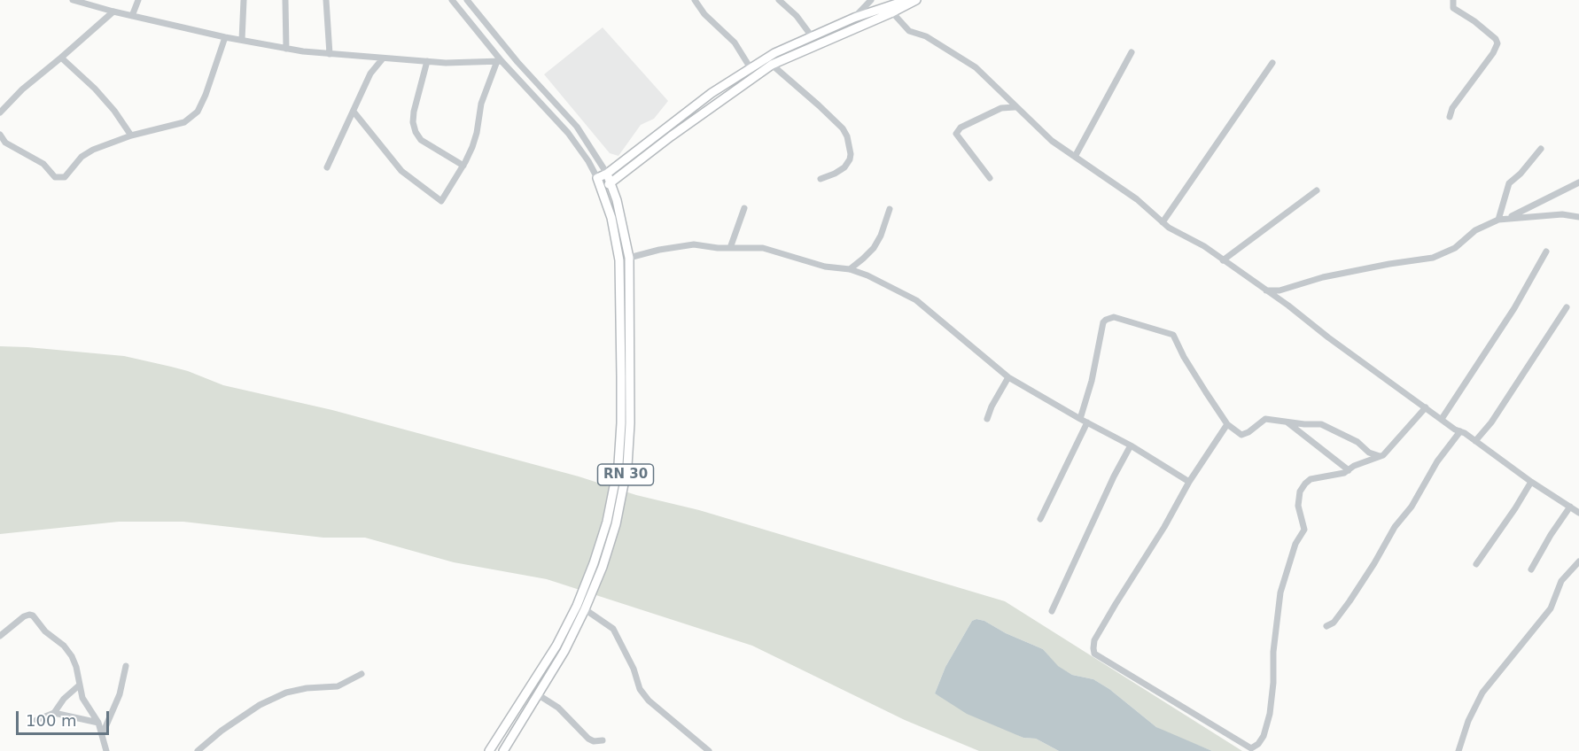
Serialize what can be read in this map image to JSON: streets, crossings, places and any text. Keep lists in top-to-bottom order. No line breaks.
{"streets":{"main road":["RN 30"]},"scale_bar":"100 m"}
